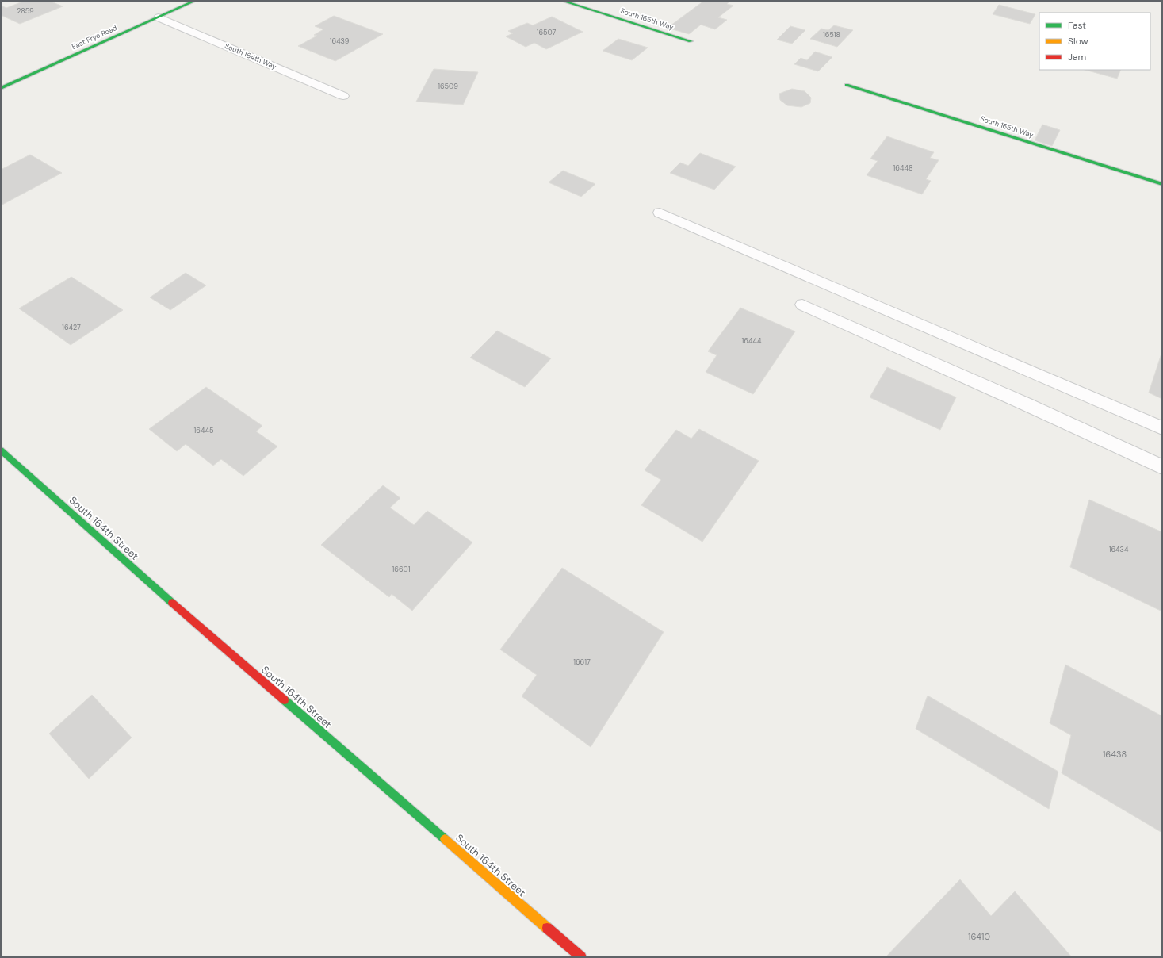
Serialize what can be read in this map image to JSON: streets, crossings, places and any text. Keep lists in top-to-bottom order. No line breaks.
{"streets":{"street":["South 165th Way","East Frye Road","South 164th Way","South 164th Street"]},"crossings":[["East Frye Road","South 164th Way"]],"house_numbers":["2859","16507","16518","16439","16509","16448","16427","16444","16445","16434","16601","16617","16438","16410"],"legend":["Fast","Slow","Jam"]}
